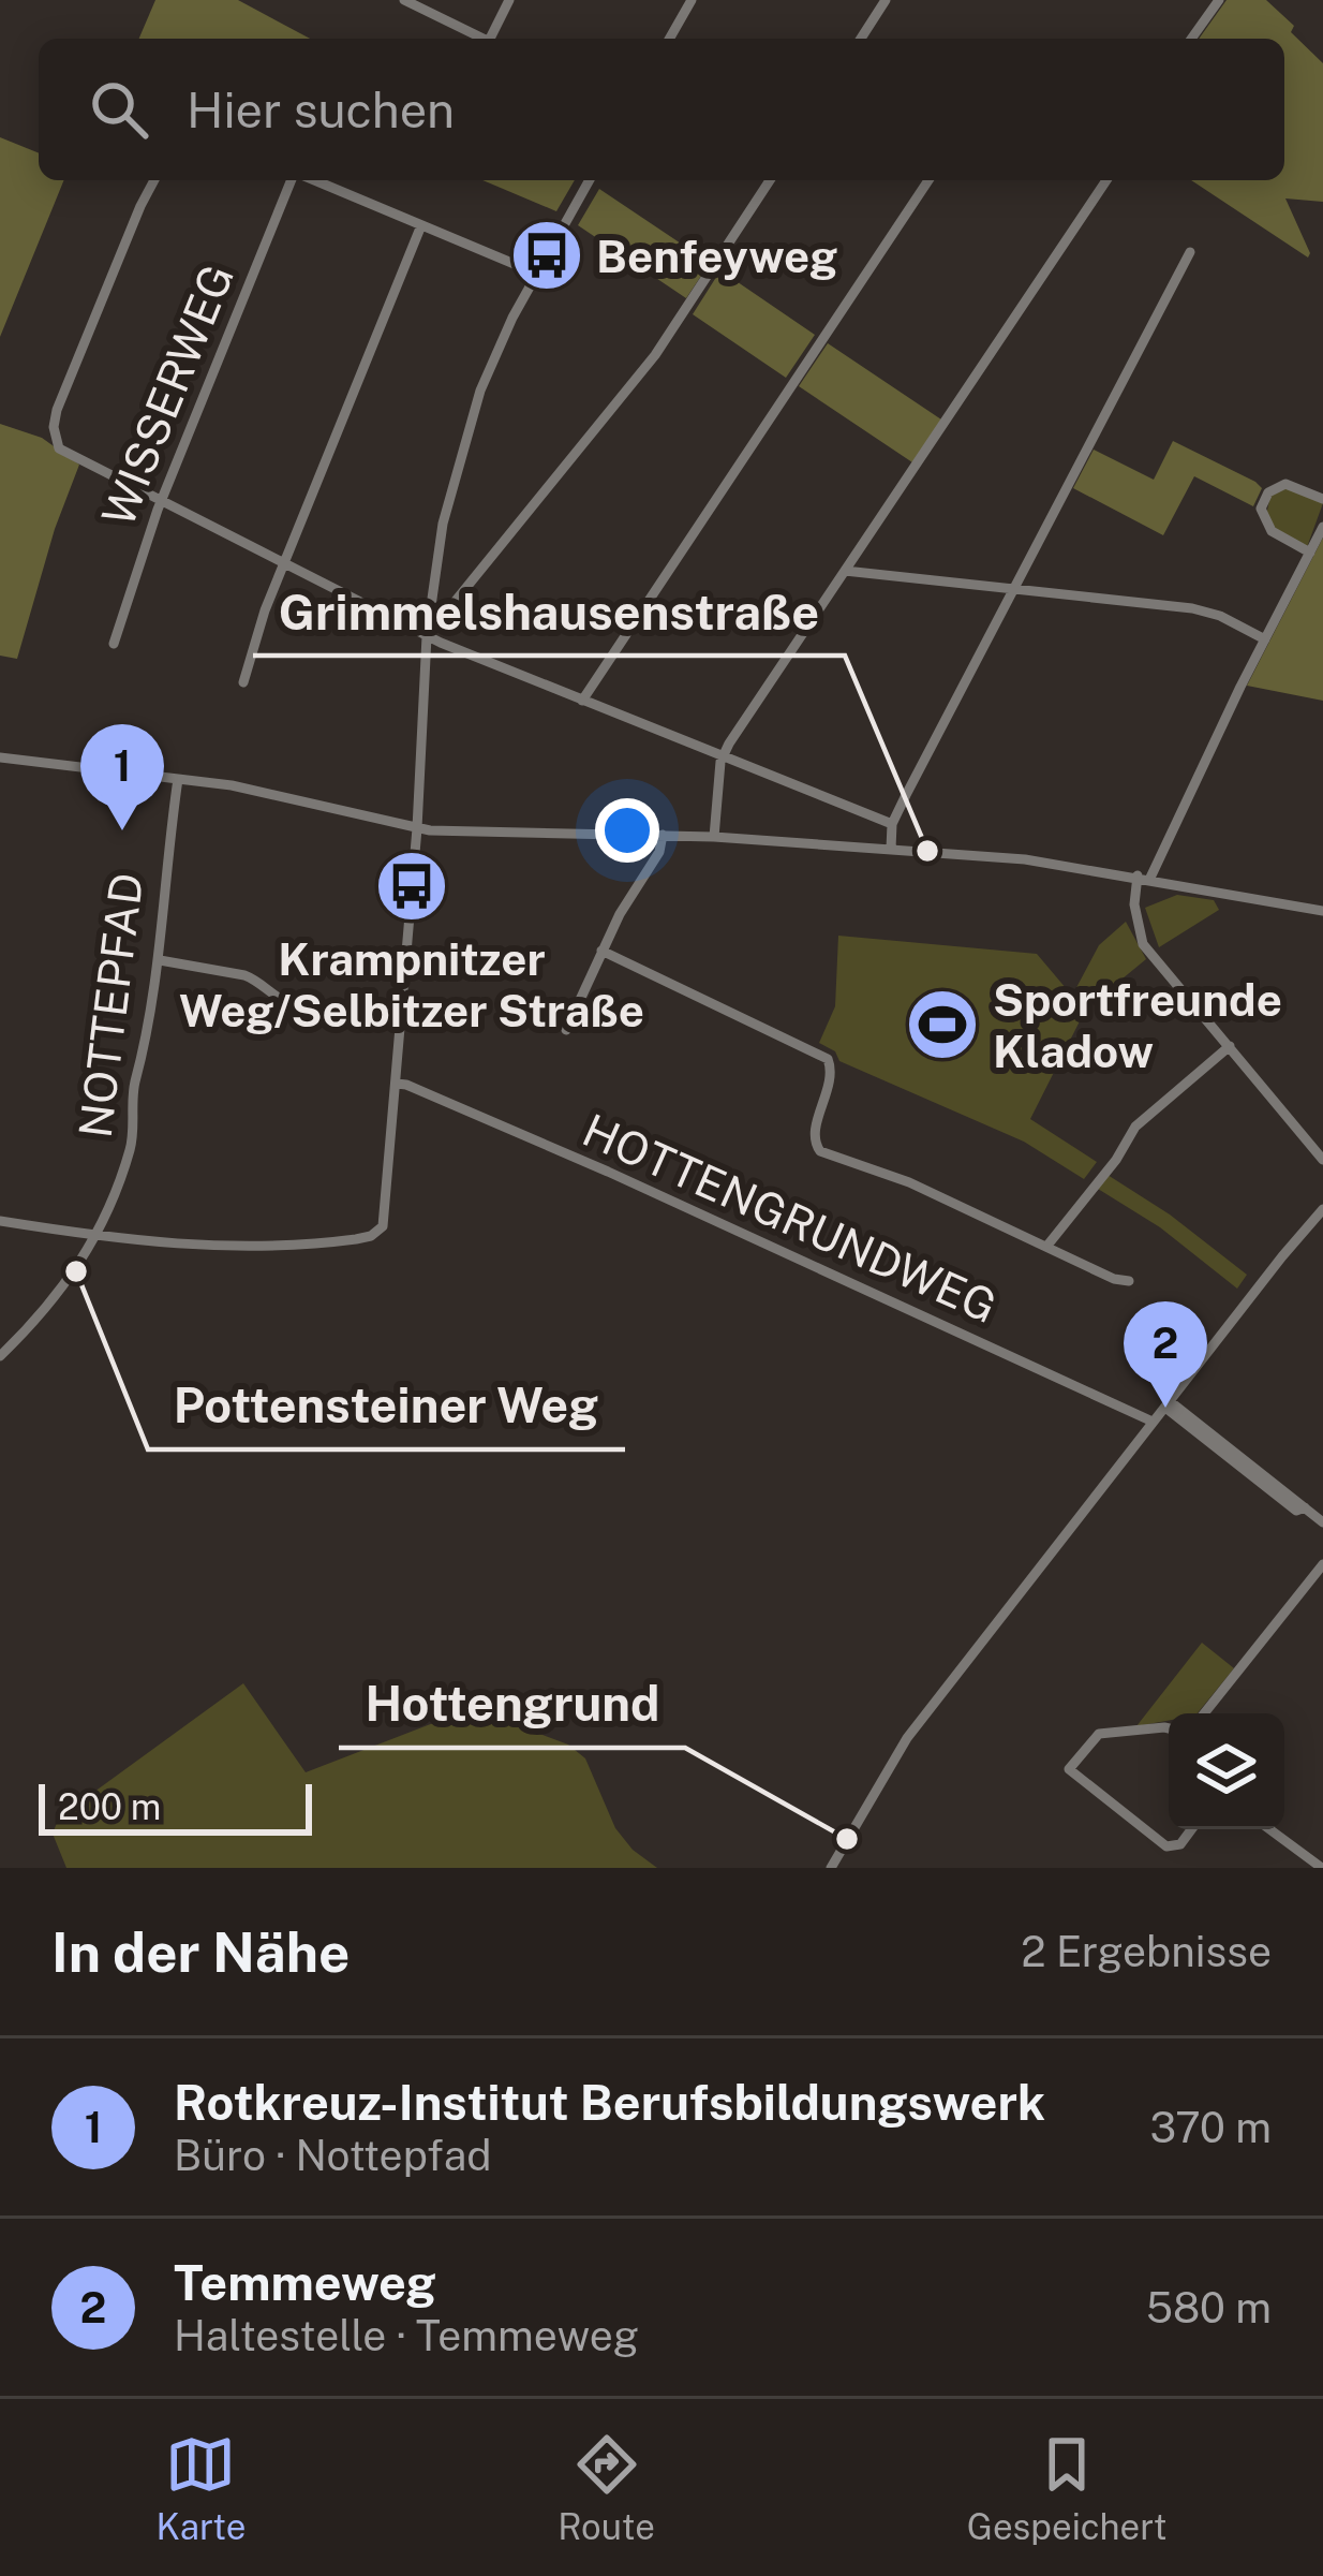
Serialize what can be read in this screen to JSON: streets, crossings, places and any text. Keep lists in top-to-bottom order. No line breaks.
{"streets":{"street":["WISSERWEG","NOTTEPFAD","HOTTENGRUNDWEG"]},"places":{"bus stop":["Benfeyweg","Krampnitzer Weg/Selbitzer Straße"],"other":["Grimmelshausenstraße","Pottensteiner Weg","Hottengrund"],"sports":["Sportfreunde Kladow"]},"scale_bar":"200 m","page":{"search":"Hier suchen","pins":["1","2"],"scale":"200 m","heading":["In der Nähe","2 Ergebnisse"],"list":[{"mark":"1","name":"Rotkreuz-Institut Berufsbildungswerk","note":"Büro · Nottepfad","value":"370 m"},{"mark":"2","name":"Temmeweg","note":"Haltestelle · Temmeweg","value":"580 m"}],"nav":["Karte","Route","Gespeichert"]}}
